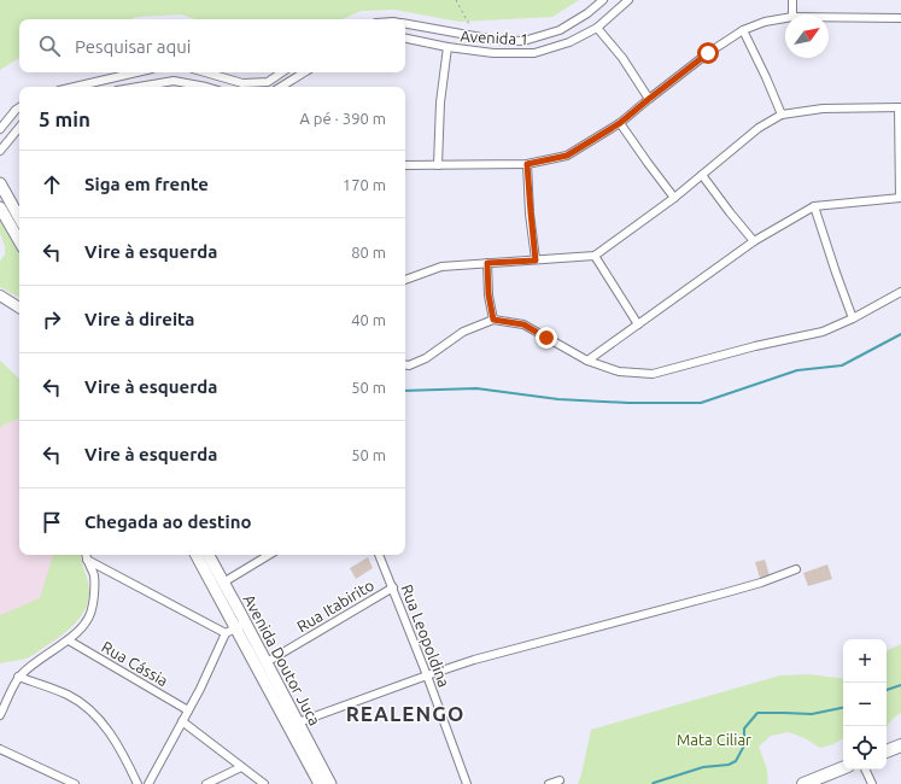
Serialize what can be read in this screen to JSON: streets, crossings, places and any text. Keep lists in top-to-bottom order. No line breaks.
{"streets":{"main road":["Avenida Doutor Juca"],"street":["Avenida 1","Rua Itabirito","Rua Leopoldina","Rua Cássia"]},"crossings":[["Rua Itabirito","Rua Leopoldina"],["Rua Itabirito","Avenida Doutor Juca"]],"districts":["REALENGO"],"parks":["Mata Ciliar"],"north":"top right","page":{"search":"Pesquisar aqui","heading":["5 min","A pé · 390 m"],"list":[["Siga em frente","170 m"],["Vire à esquerda","80 m"],["Vire à direita","40 m"],["Vire à esquerda","50 m"],["Vire à esquerda","50 m"],"Chegada ao destino"],"map_buttons":["+","−"]}}
